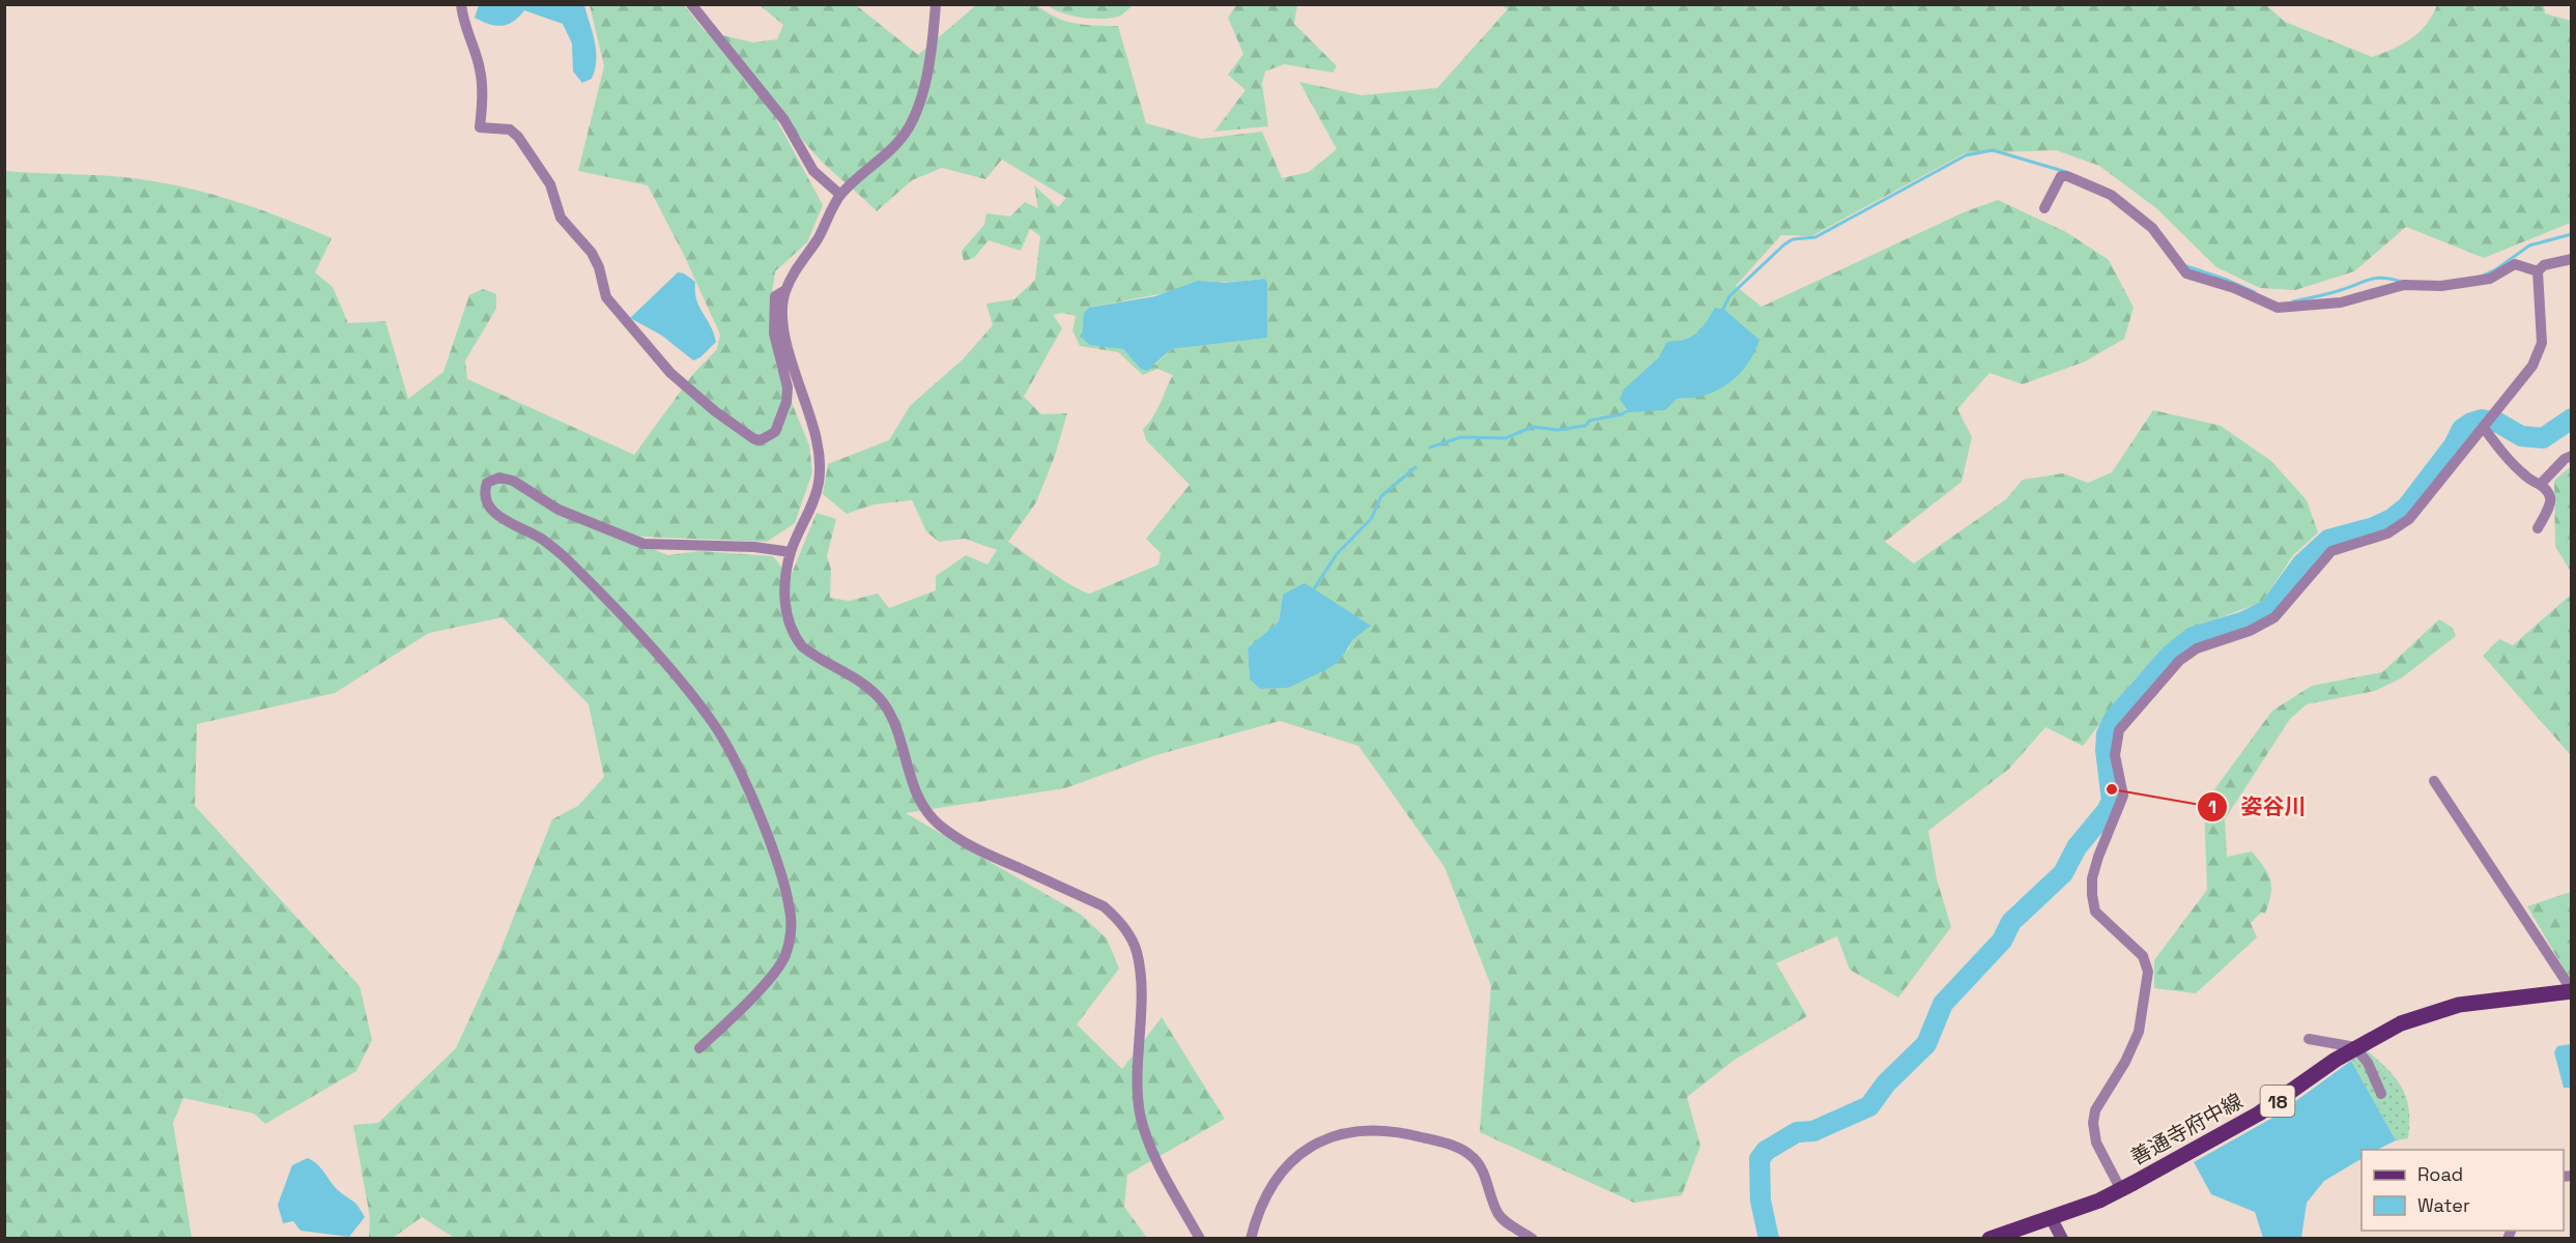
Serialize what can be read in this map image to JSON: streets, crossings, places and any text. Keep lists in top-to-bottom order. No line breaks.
{"streets":{"main road":["18","善通寺府中線"]},"places":["姿谷川"],"legend":["Road","Water"]}
